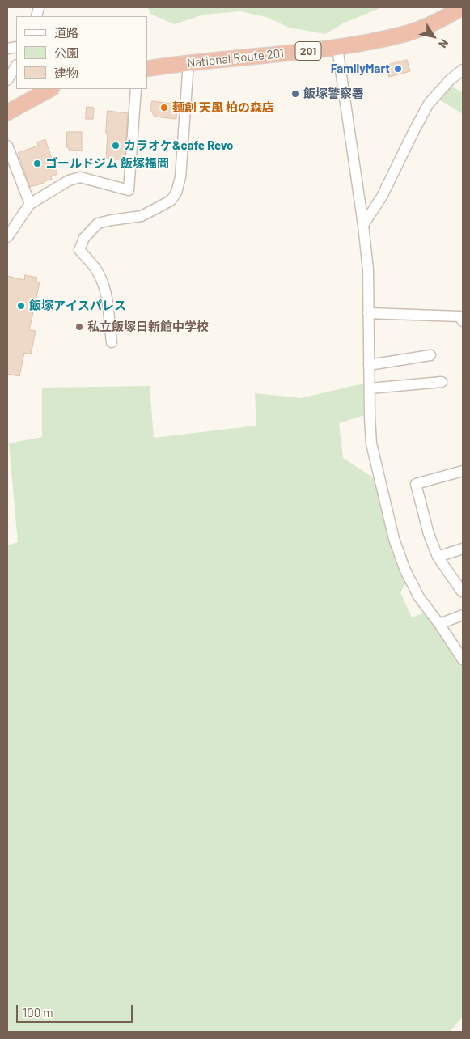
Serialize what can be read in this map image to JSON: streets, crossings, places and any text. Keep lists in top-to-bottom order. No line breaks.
{"streets":{"highway":["201","National Route 201"]},"places":["FamilyMart","飯塚警察署","麺創 天風 柏の森店","カラオケ&cafe Revo","ゴールドジム 飯塚福岡","飯塚アイスパレス","私立飯塚日新館中学校"],"legend":["道路","公園","建物"],"scale_bar":"100 m","north":"bottom right"}
